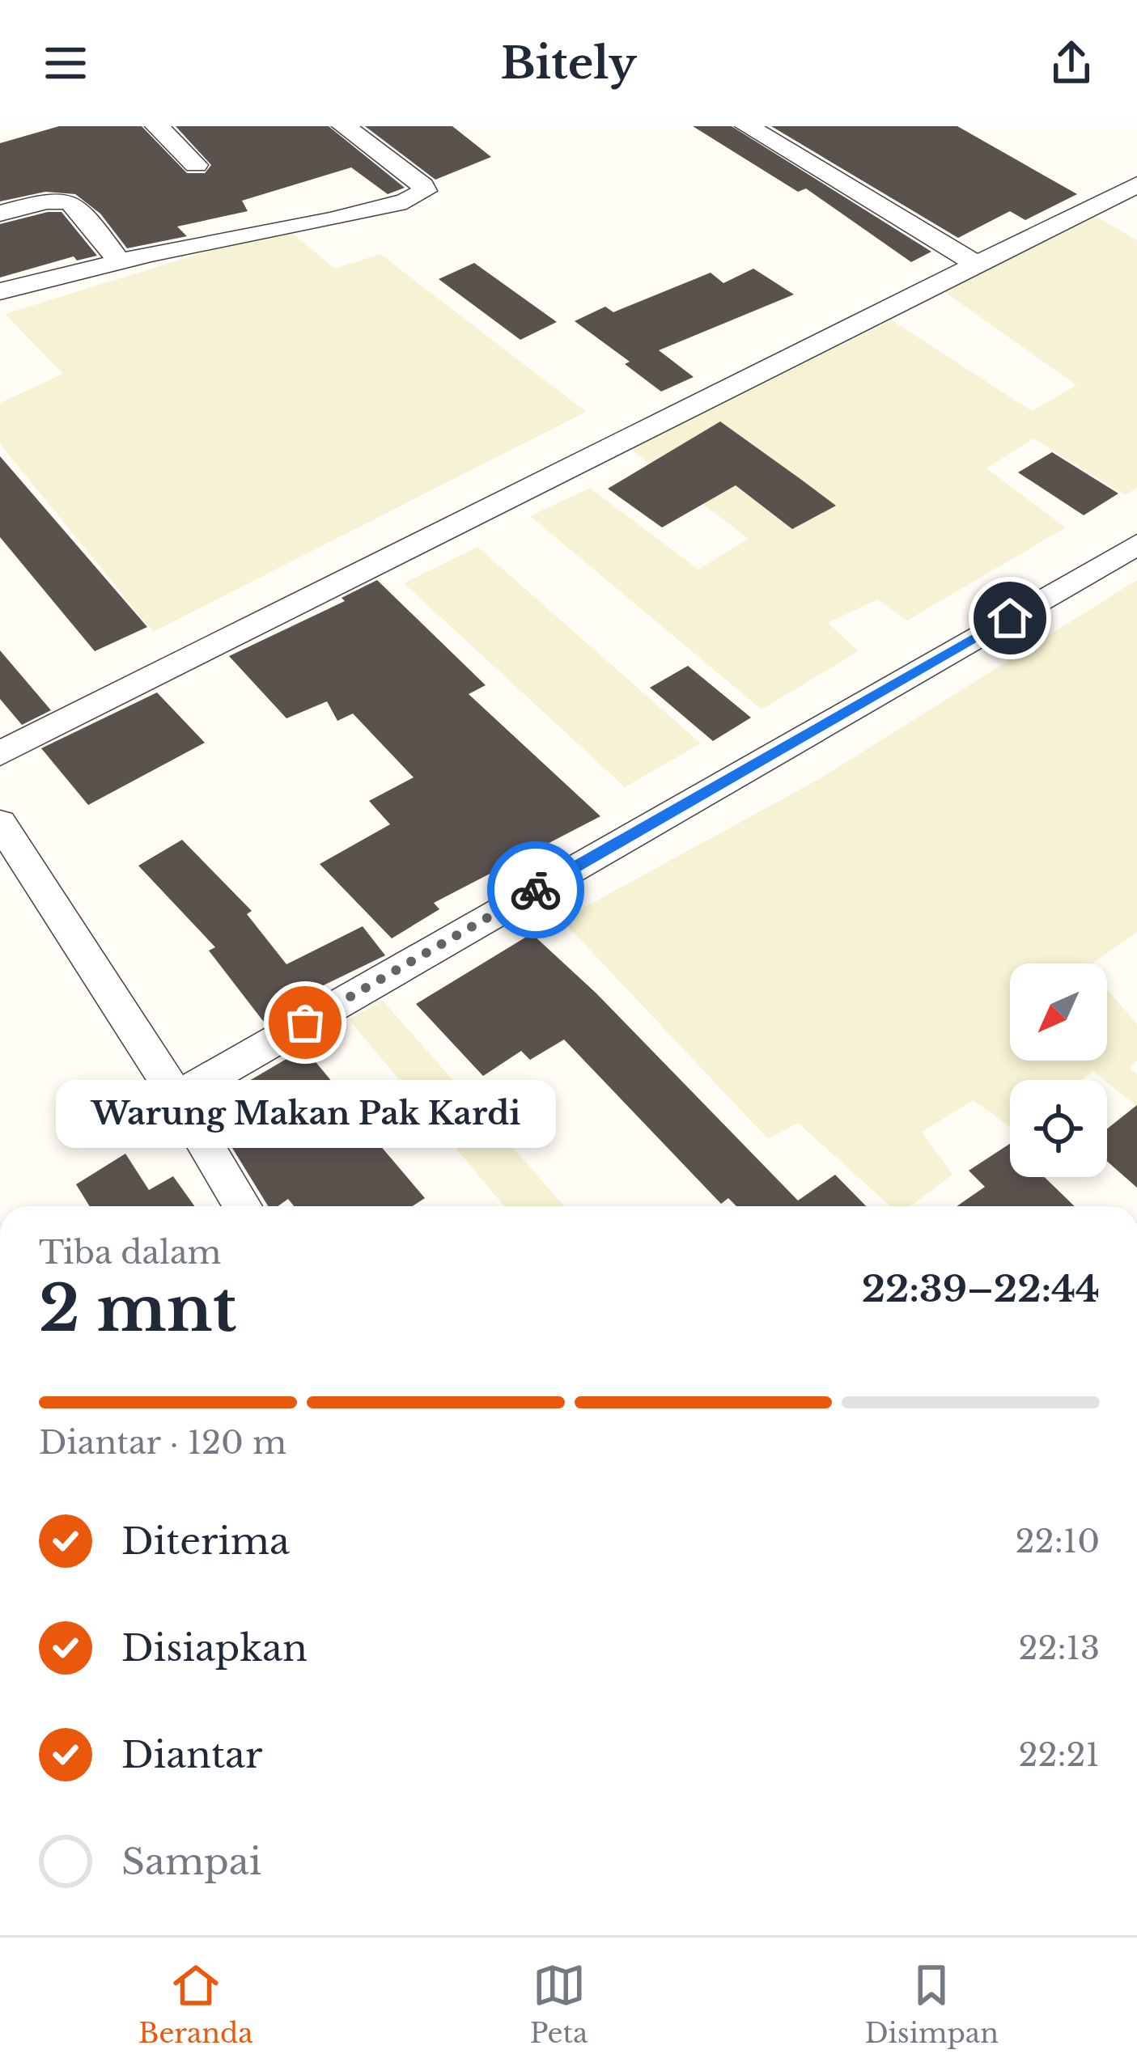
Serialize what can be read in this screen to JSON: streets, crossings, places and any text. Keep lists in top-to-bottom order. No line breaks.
{"places":["Warung Makan Pak Kardi"],"north":"bottom left","page":{"header":"Bitely","bubble":"Warung Makan Pak Kardi","heading":["2 mnt","Tiba dalam","22:39–22:44"],"bar":"Diantar · 120 m","list":[["Diterima","22:10"],["Disiapkan","22:13"],["Diantar","22:21"],"Sampai"],"tabs":["Beranda","Peta","Disimpan"]}}
